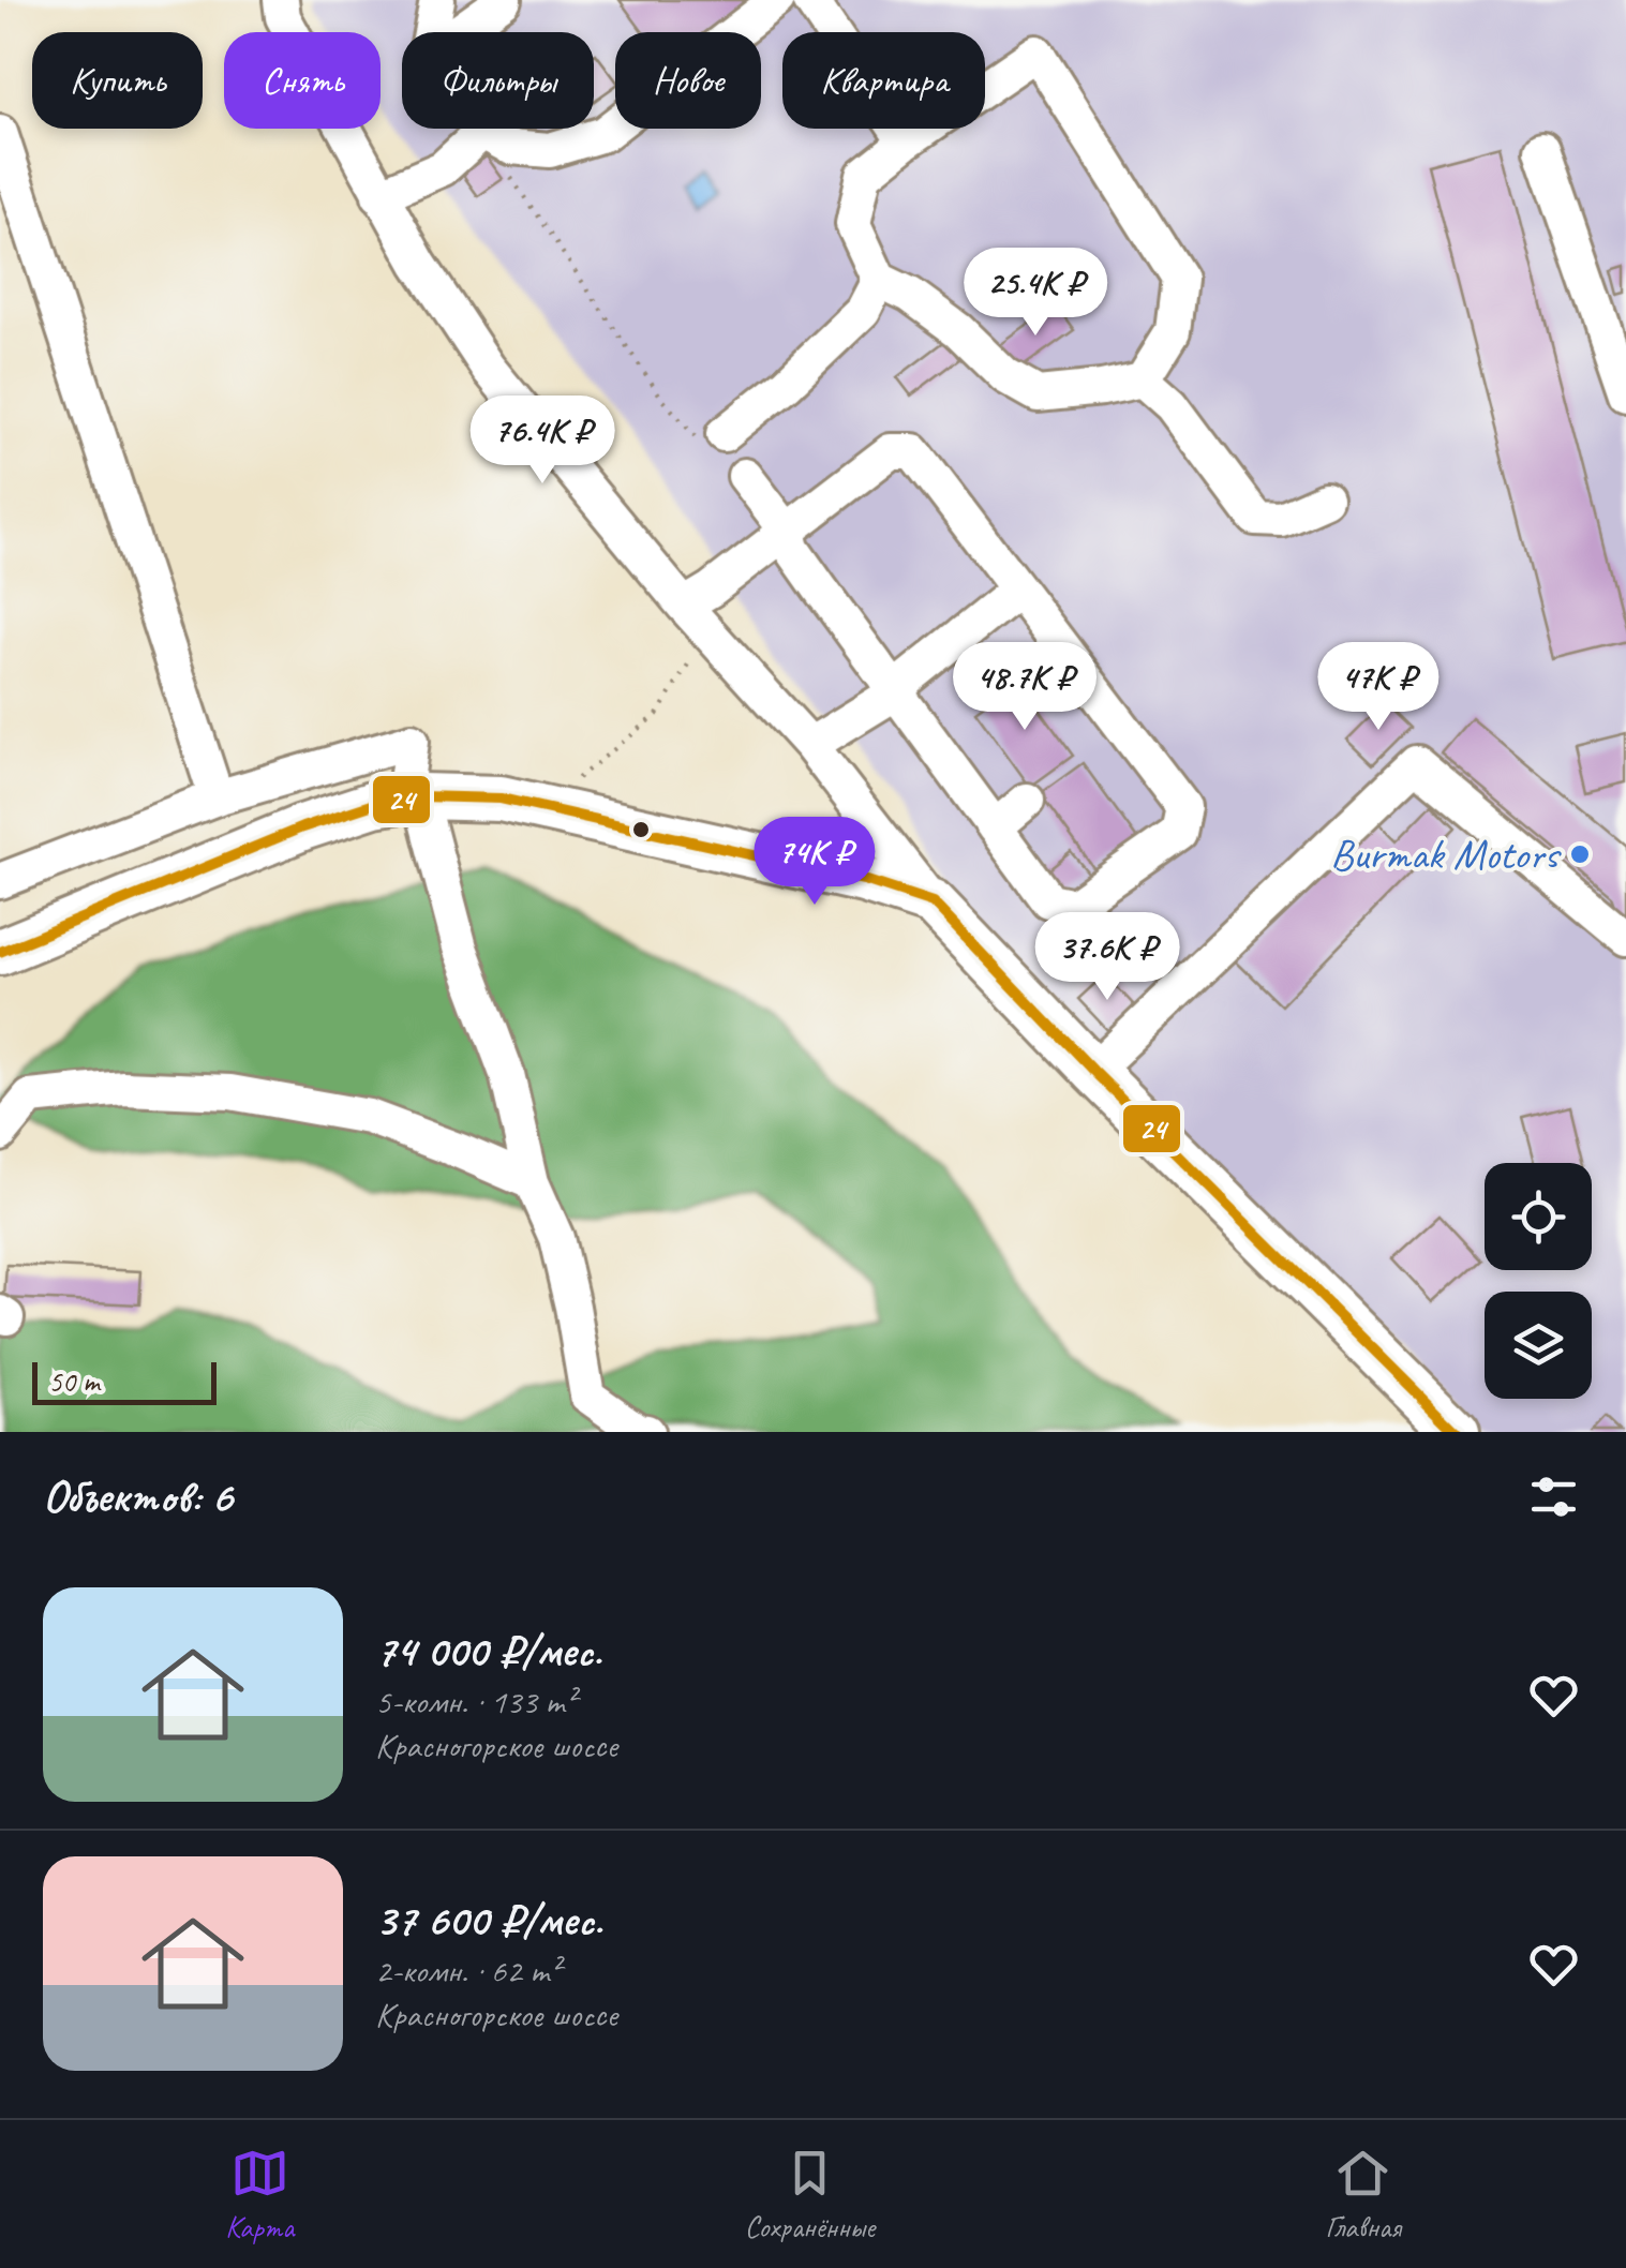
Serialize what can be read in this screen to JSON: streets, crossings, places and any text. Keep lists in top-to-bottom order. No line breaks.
{"places":["Burmak Motors"],"lines":["transit line 24"],"scale_bar":"50 m","page":{"chip":["Купить","Снять","Фильтры","Новое","Квартира"],"price":["25.4K ₽","76.4K ₽","48.7K ₽","47K ₽","74K ₽","37.6K ₽"],"scale":"50 m","heading":"Объектов: 6","list":[{"name":"74 000 ₽/мес.","note":"5-комн. · 133 m² · Красногорское шоссе"},{"name":"37 600 ₽/мес.","note":"2-комн. · 62 m² · Красногорское шоссе"}],"tabs":["Карта","Сохранённые","Главная"]}}
